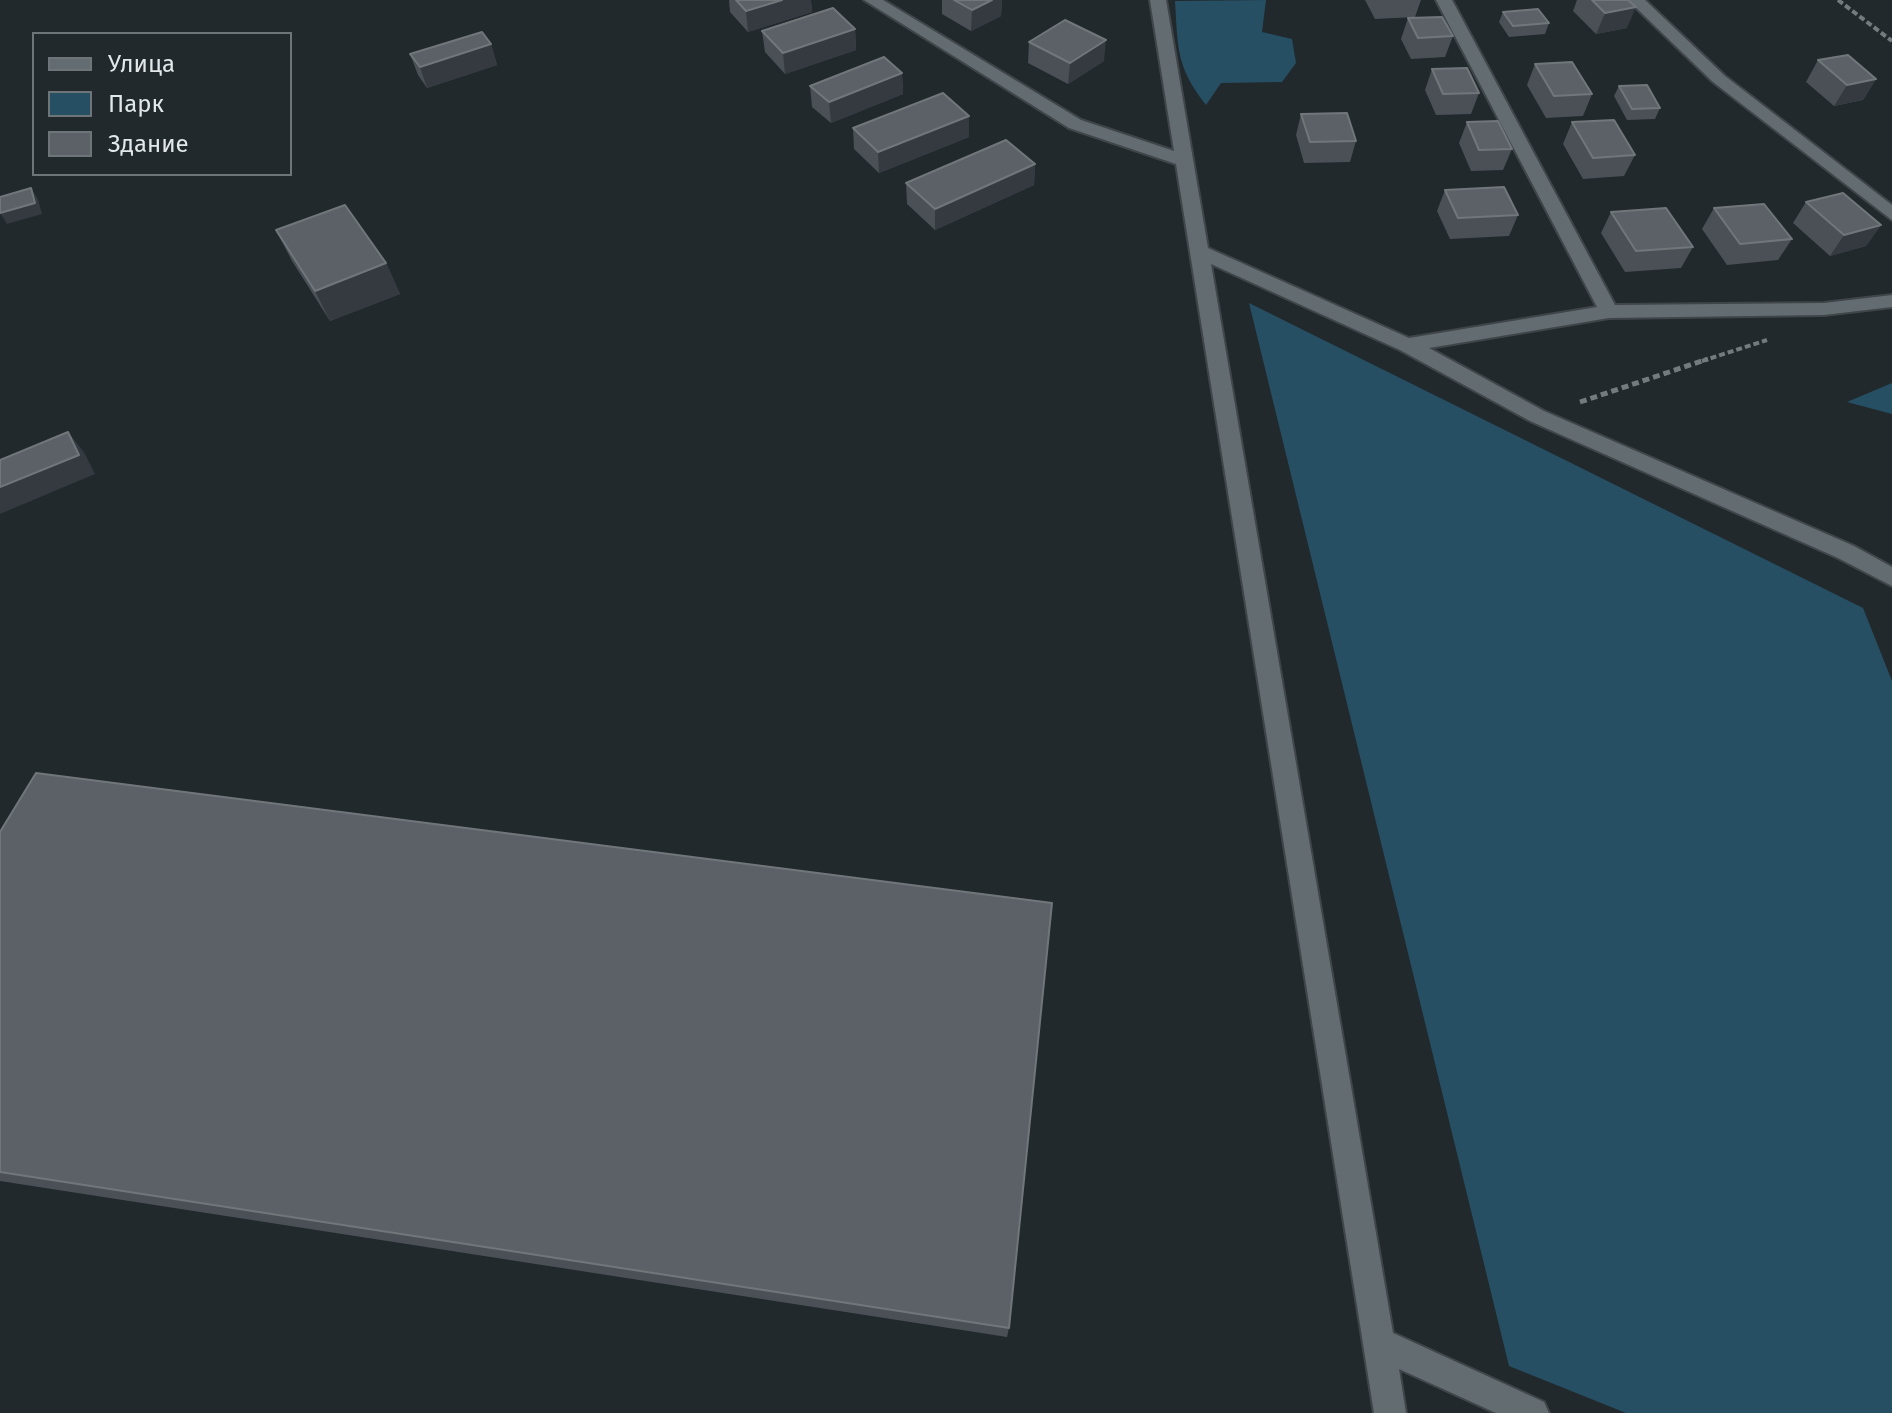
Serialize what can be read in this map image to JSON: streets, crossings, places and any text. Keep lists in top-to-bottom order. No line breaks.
{"legend":["Улица","Парк","Здание"]}
